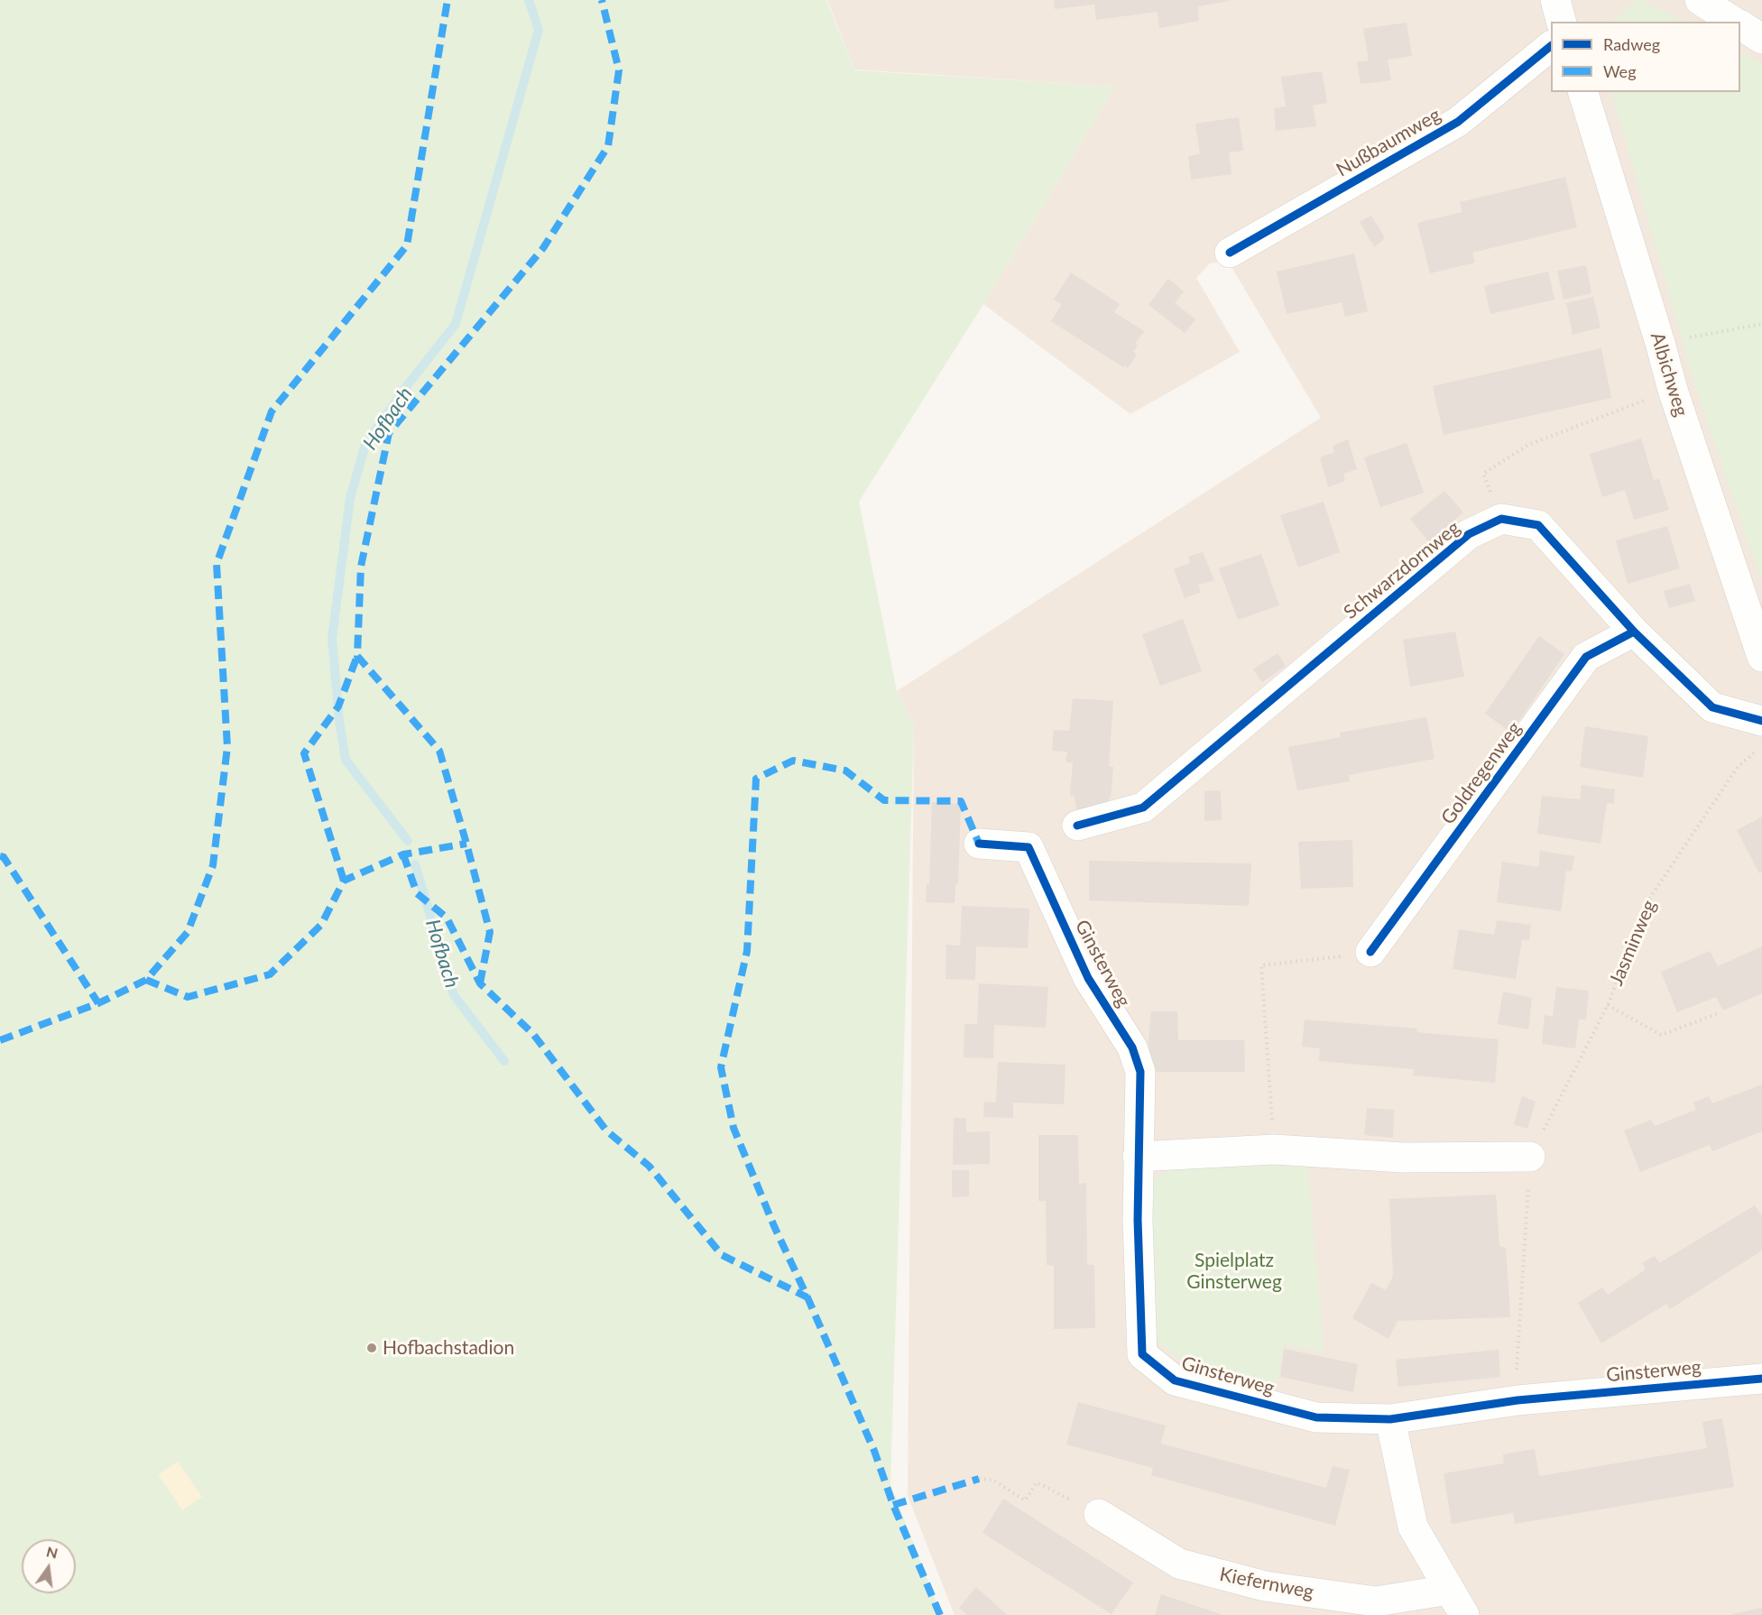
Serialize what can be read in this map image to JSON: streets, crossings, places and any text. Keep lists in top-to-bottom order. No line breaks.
{"streets":{"street":["Nußbaumweg","Albichweg","Schwarzdornweg","Goldregenweg","Ginsterweg","Kiefernweg"],"path":["Jasminweg"]},"water":["Hofbach"],"parks":["Spielplatz Ginsterweg"],"places":["Hofbachstadion"],"legend":["Radweg","Weg"],"north":"top"}
